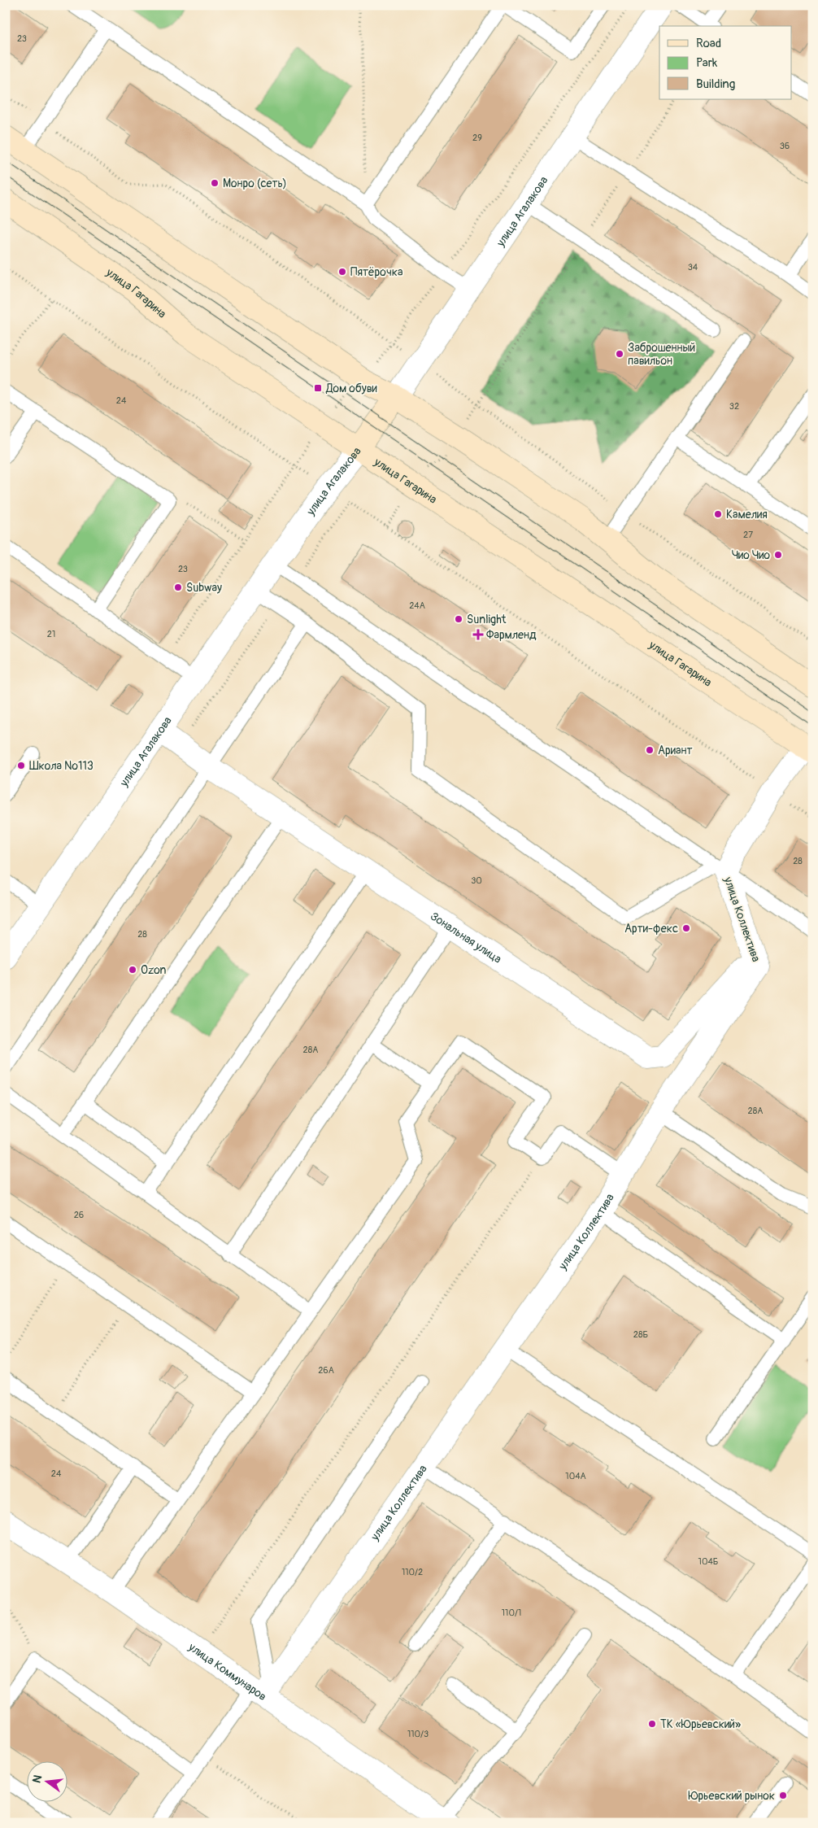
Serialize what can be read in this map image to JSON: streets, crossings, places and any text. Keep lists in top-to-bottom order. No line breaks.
{"streets":{"main road":["улица Агалакова","улица Гагарина"],"street":["улица Коллектива","Зональная улица","улица Коммунаров"]},"crossings":[["улица Агалакова","улица Гагарина"],["улица Агалакова","Зональная улица"],["улица Гагарина","улица Коллектива"],["улица Коллектива","Зональная улица"],["улица Коллектива","улица Коммунаров"]],"places":{"other":["Монро (сеть)","Пятёрочка","Заброшенный павильон","Камелия","Чио Чио","Subway","Sunlight","Ариант","Школа №113","Арти-фекс","Ozon","ТК «Юрьевский»","Юрьевский рынок"],"transit":["Дом обуви"],"health":["Фармленд"]},"house_numbers":["23","29","36","34","24","32","27","23","24А","21","28","30","28","28А","28А","26","28Б","26А","24","104А","104Б","110/2","110/1","110/3"],"legend":["Road","Park","Building"],"north":"left"}
